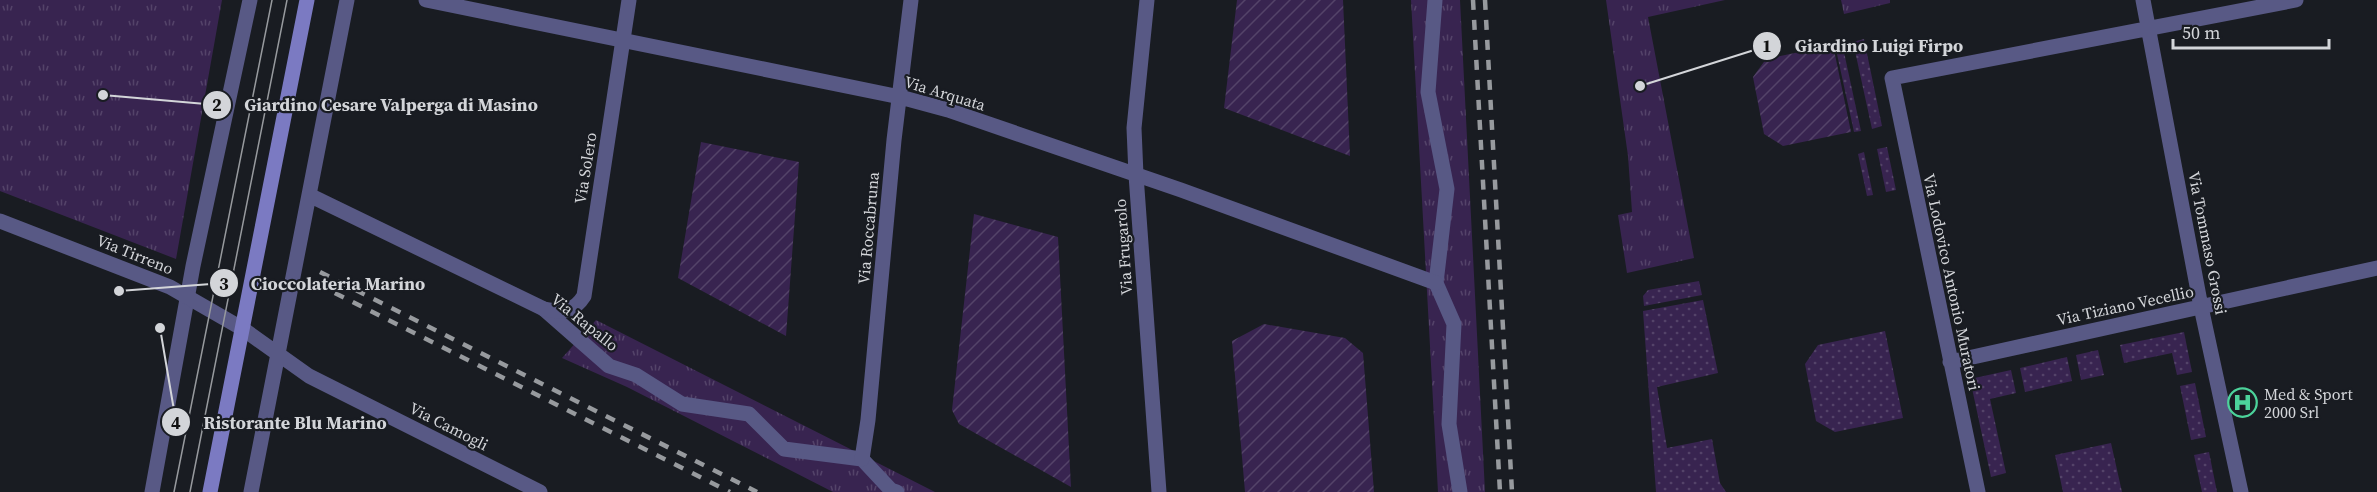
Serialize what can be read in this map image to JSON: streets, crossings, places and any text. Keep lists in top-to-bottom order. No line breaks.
{"streets":{"street":["Via Arquata","Via Solero","Via Roccabruna","Via Tommaso Grossi","Via Frugarolo","Via Tirreno","Via Lodovico Antonio Muratori","Via Tiziano Vecellio","Via Rapallo","Via Camogli"]},"crossings":[["Via Arquata","Via Solero"],["Via Arquata","Via Roccabruna"],["Via Arquata","Via Frugarolo"],["Via Solero","Via Rapallo"],["Via Roccabruna","Via Rapallo"],["Via Tommaso Grossi","Via Lodovico Antonio Muratori"],["Via Tommaso Grossi","Via Tiziano Vecellio"],["Via Tirreno","Via Camogli"],["Via Lodovico Antonio Muratori","Via Tiziano Vecellio"]],"places":{"other":["Giardino Luigi Firpo","Giardino Cesare Valperga di Masino","Cioccolateria Marino","Ristorante Blu Marino"],"hospital":["Med & Sport 2000 Srl"]},"scale_bar":"50 m"}
